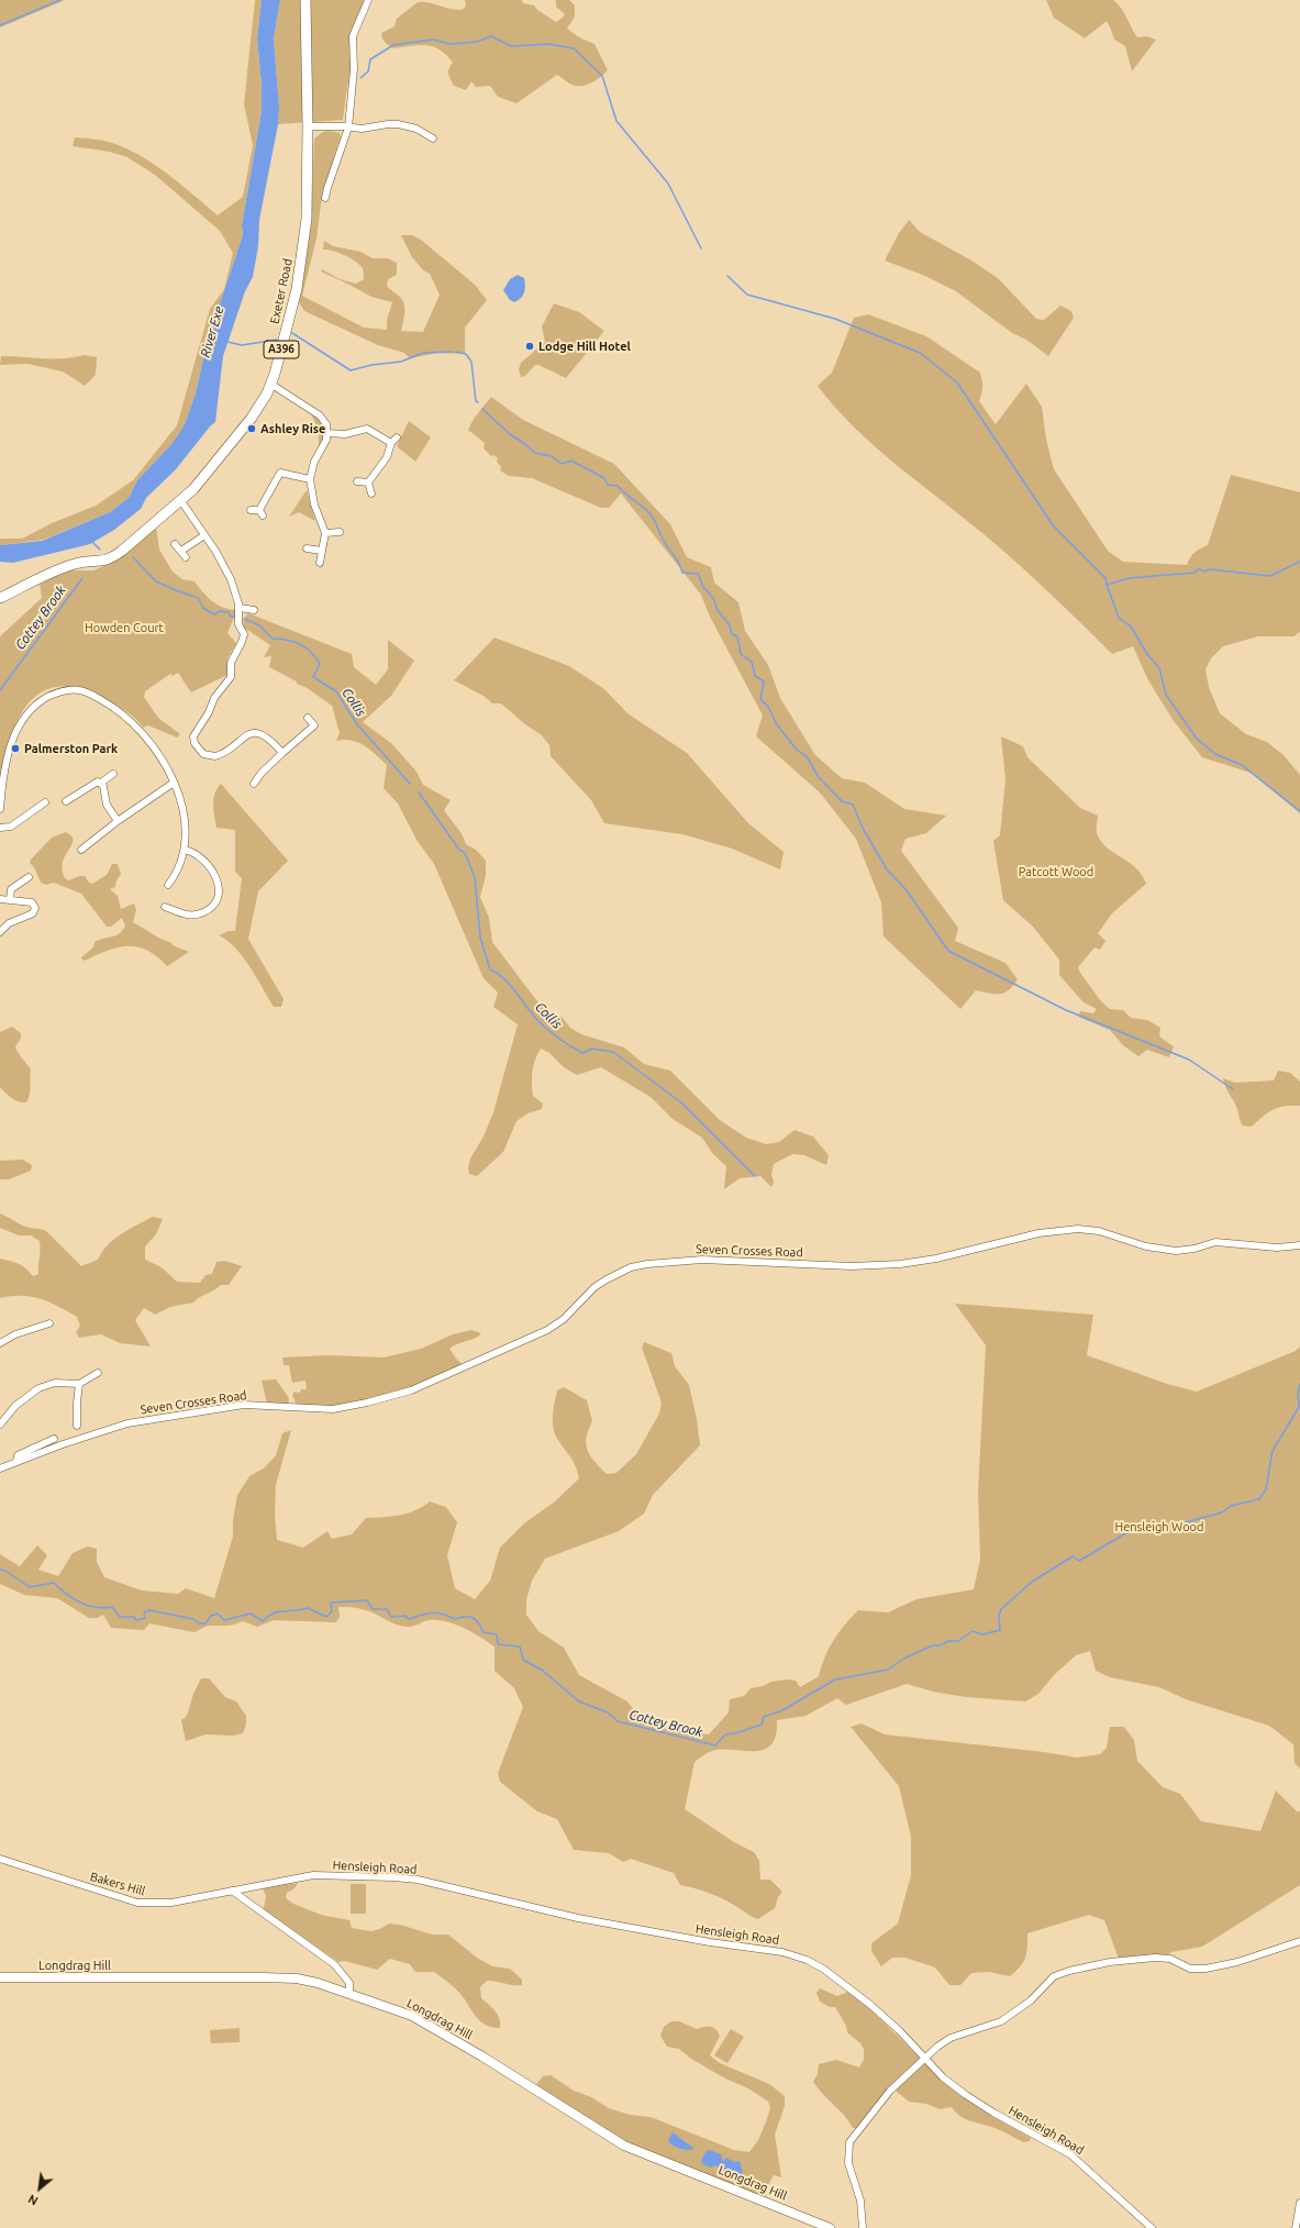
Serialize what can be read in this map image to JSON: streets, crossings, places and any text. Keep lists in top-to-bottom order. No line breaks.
{"streets":{"main road":["Exeter Road","A396","Longdrag Hill"],"street":["Seven Crosses Road","Hensleigh Road","Bakers Hill"]},"crossings":[["Hensleigh Road","Bakers Hill"]],"water":["River Exe","Cottey Brook","Collis"],"parks":["Howden Court","Patcott Wood","Hensleigh Wood"],"places":["Lodge Hill Hotel","Ashley Rise","Palmerston Park"],"north":"bottom left"}
